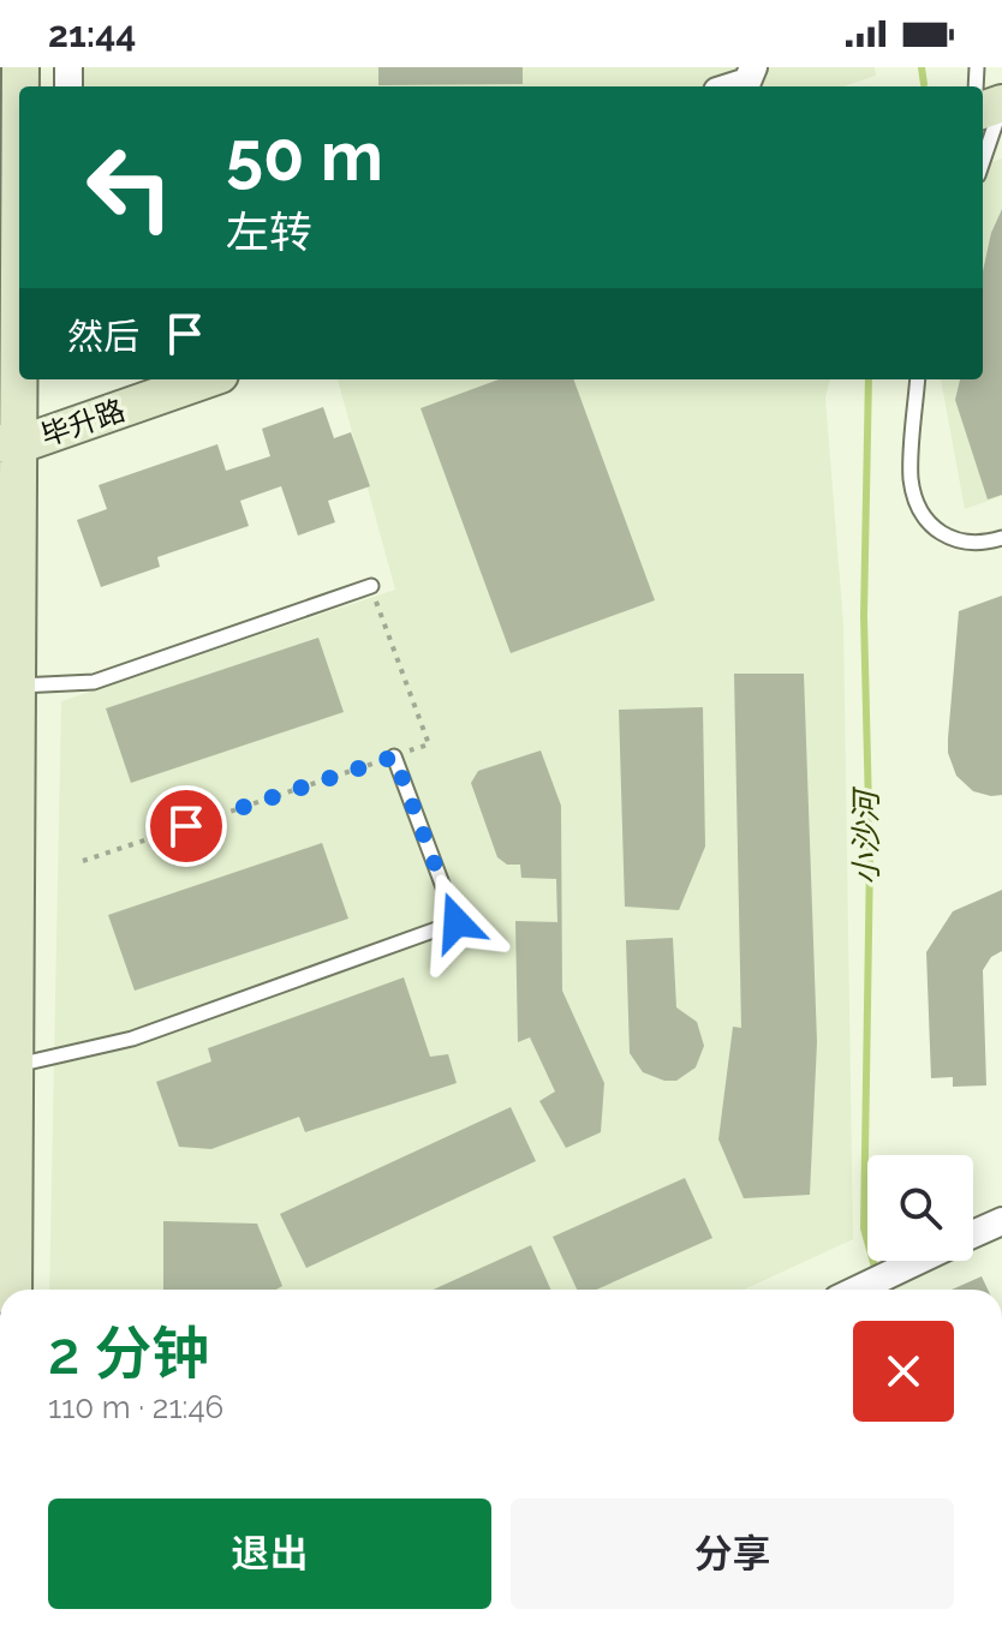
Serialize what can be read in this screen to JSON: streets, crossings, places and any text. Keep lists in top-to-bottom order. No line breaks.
{"streets":{"street":["毕升路"]},"water":["小沙河"],"page":{"status":"21:44","turn":["50 m","左转"],"then":"然后","heading":["2 分钟","110 m · 21:46"],"buttons":["退出","分享"]}}
